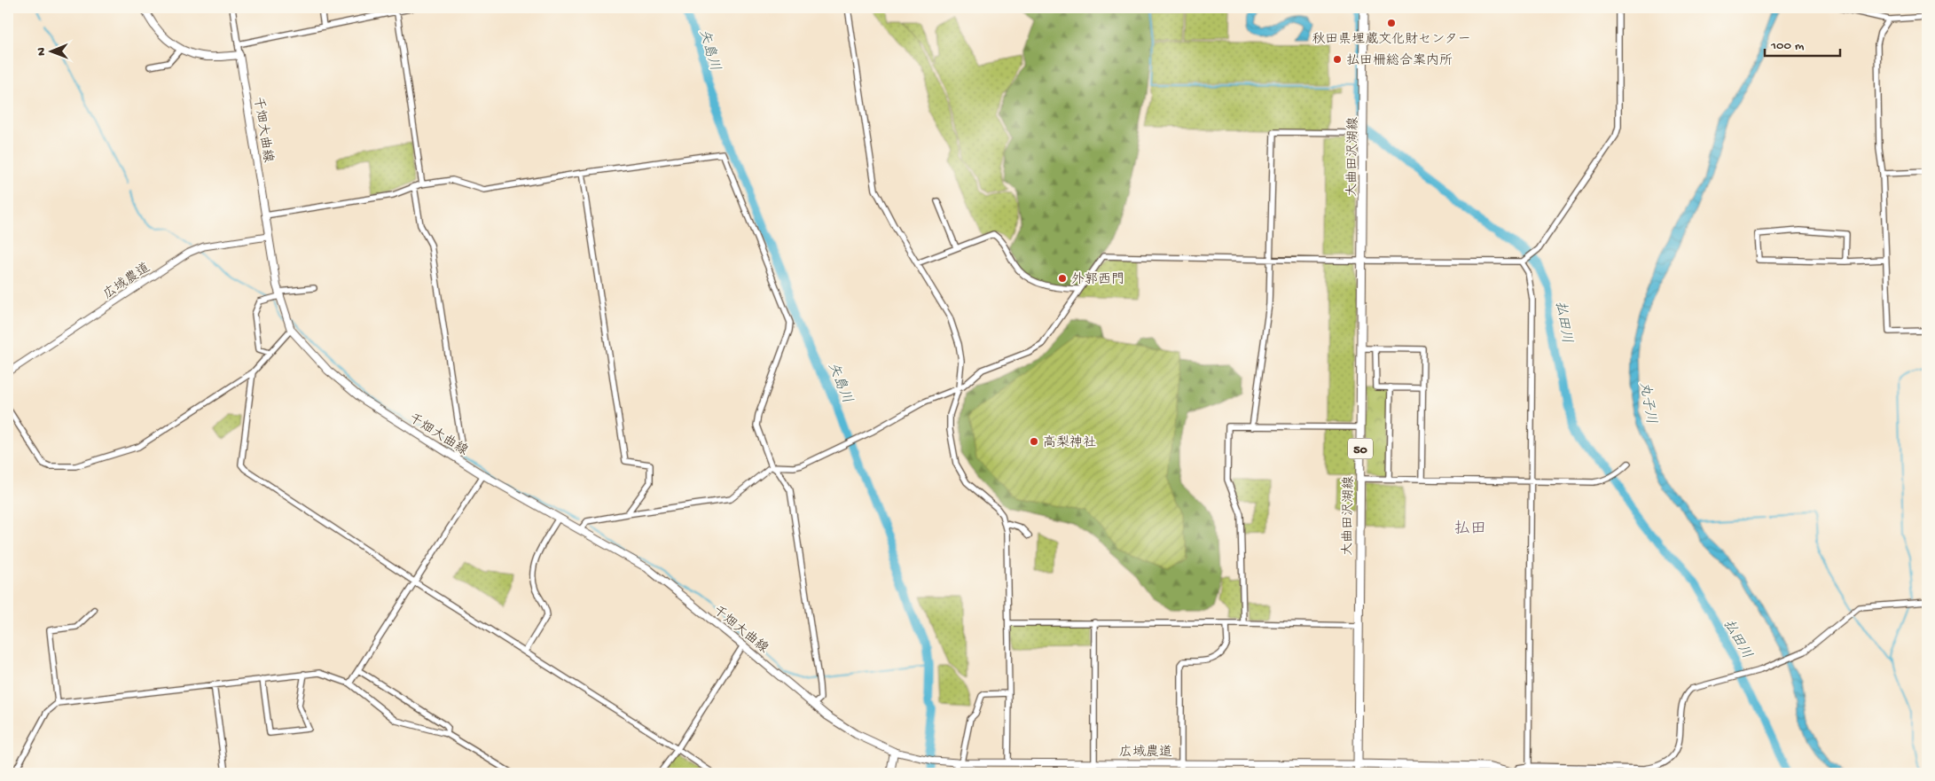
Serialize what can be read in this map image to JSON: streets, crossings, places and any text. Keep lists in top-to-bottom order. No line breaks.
{"streets":{"main road":["千畑大曲線","大曲田沢湖線","50"],"street":["広域農道"]},"crossings":[["千畑大曲線","広域農道"],["大曲田沢湖線","広域農道"]],"districts":["払田"],"water":["矢島川","払田川","丸子川"],"places":["秋田県埋蔵文化財センター","払田柵総合案内所","外郭西門","高梨神社"],"scale_bar":"100 m","north":"left"}
